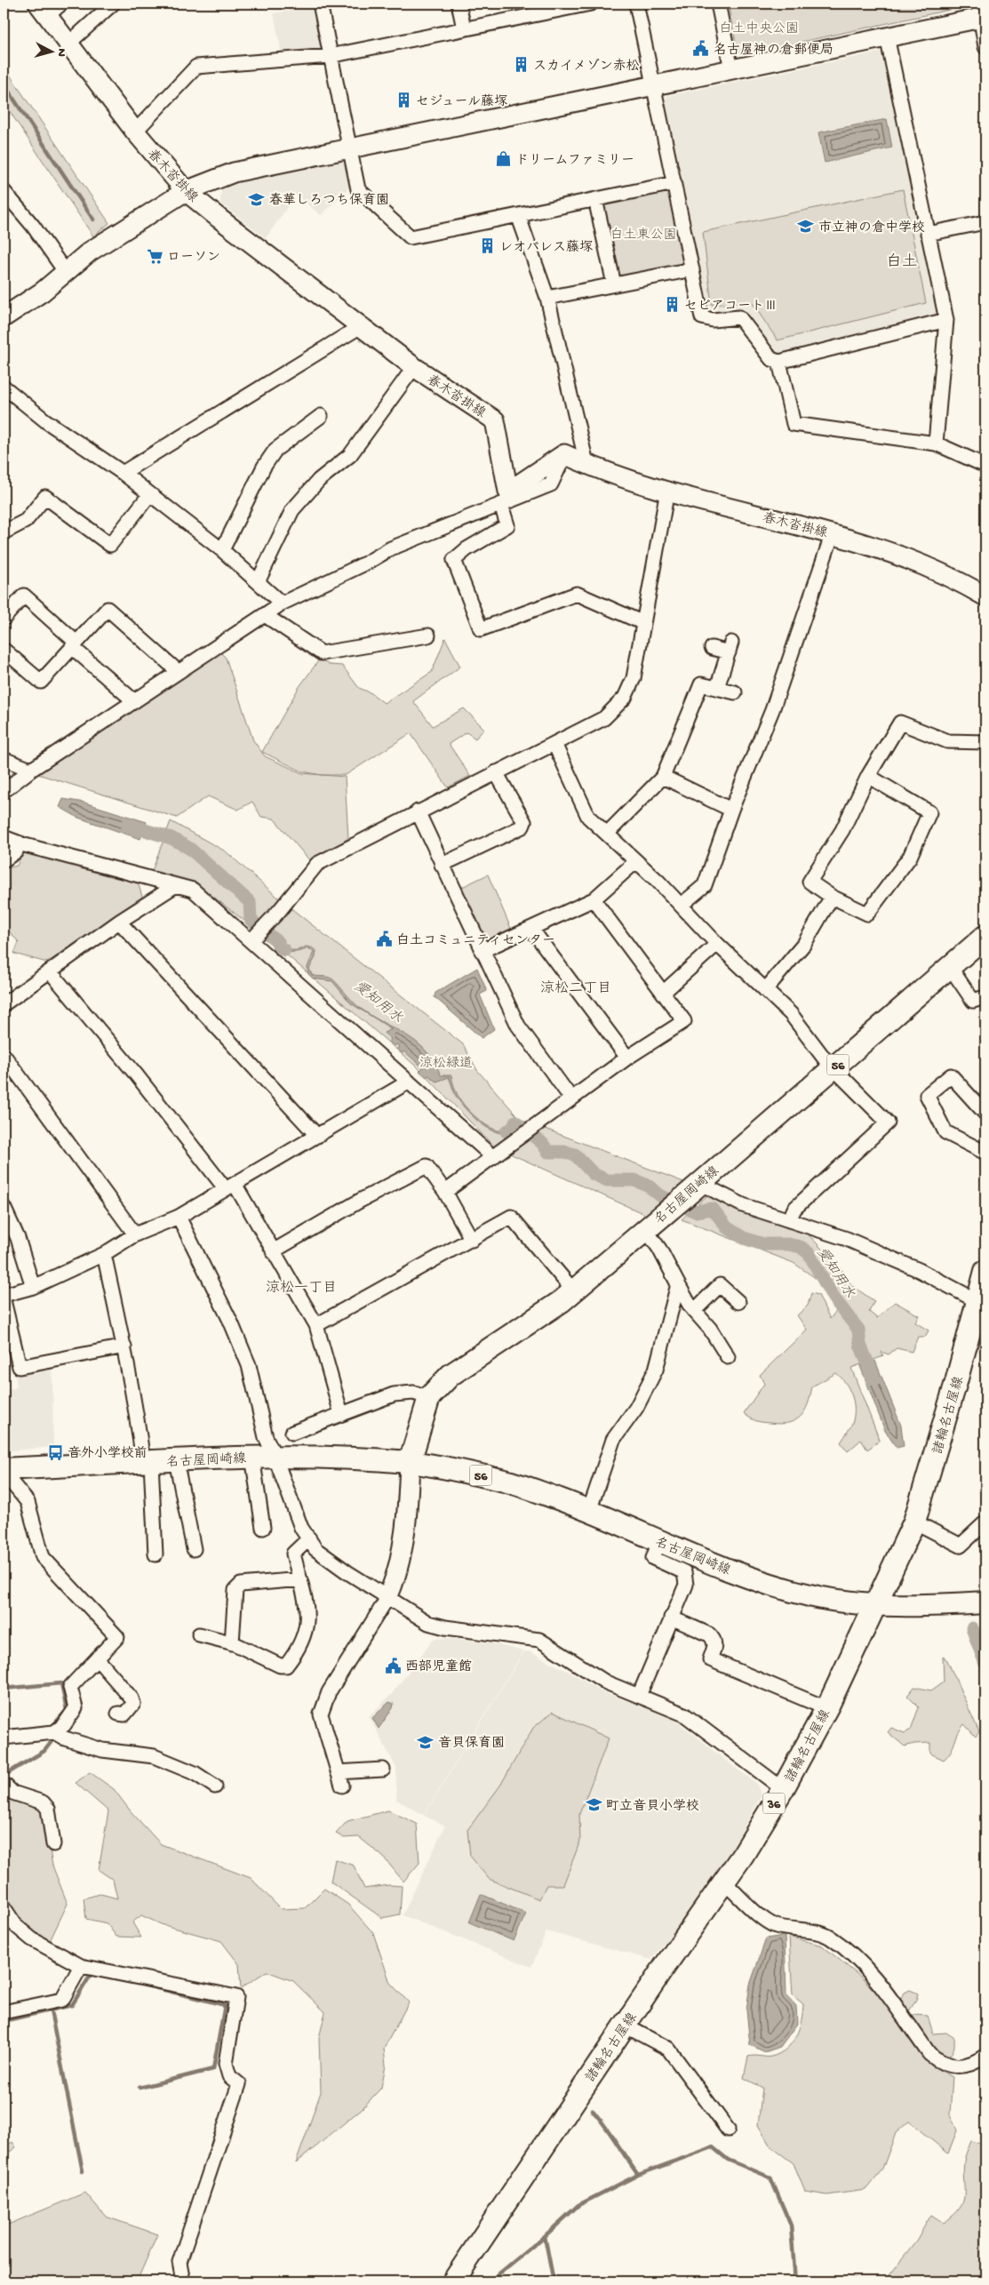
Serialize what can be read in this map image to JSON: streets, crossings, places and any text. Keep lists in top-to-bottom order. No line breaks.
{"streets":{"main road":["春木沓掛線","56","名古屋岡崎線","諸輪名古屋線","36"]},"crossings":[["名古屋岡崎線","諸輪名古屋線"]],"districts":["白土","涼松二丁目","涼松一丁目"],"water":["愛知用水"],"parks":["白土中央公園","白土東公園","涼松緑道"],"places":{"public building":["名古屋神の倉郵便局","白土コミュニティセンター","西部児童館"],"building":["スカイメゾン赤松","セジュール藤塚","レオパレス藤塚","セピアコートⅢ"],"shop":["ドリームファミリー"],"school or university":["春華しろつち保育園","市立神の倉中学校","音貝保育園","町立音貝小学校"],"supermarket":["ローソン"],"bus stop":["音外小学校前"]},"north":"right"}
